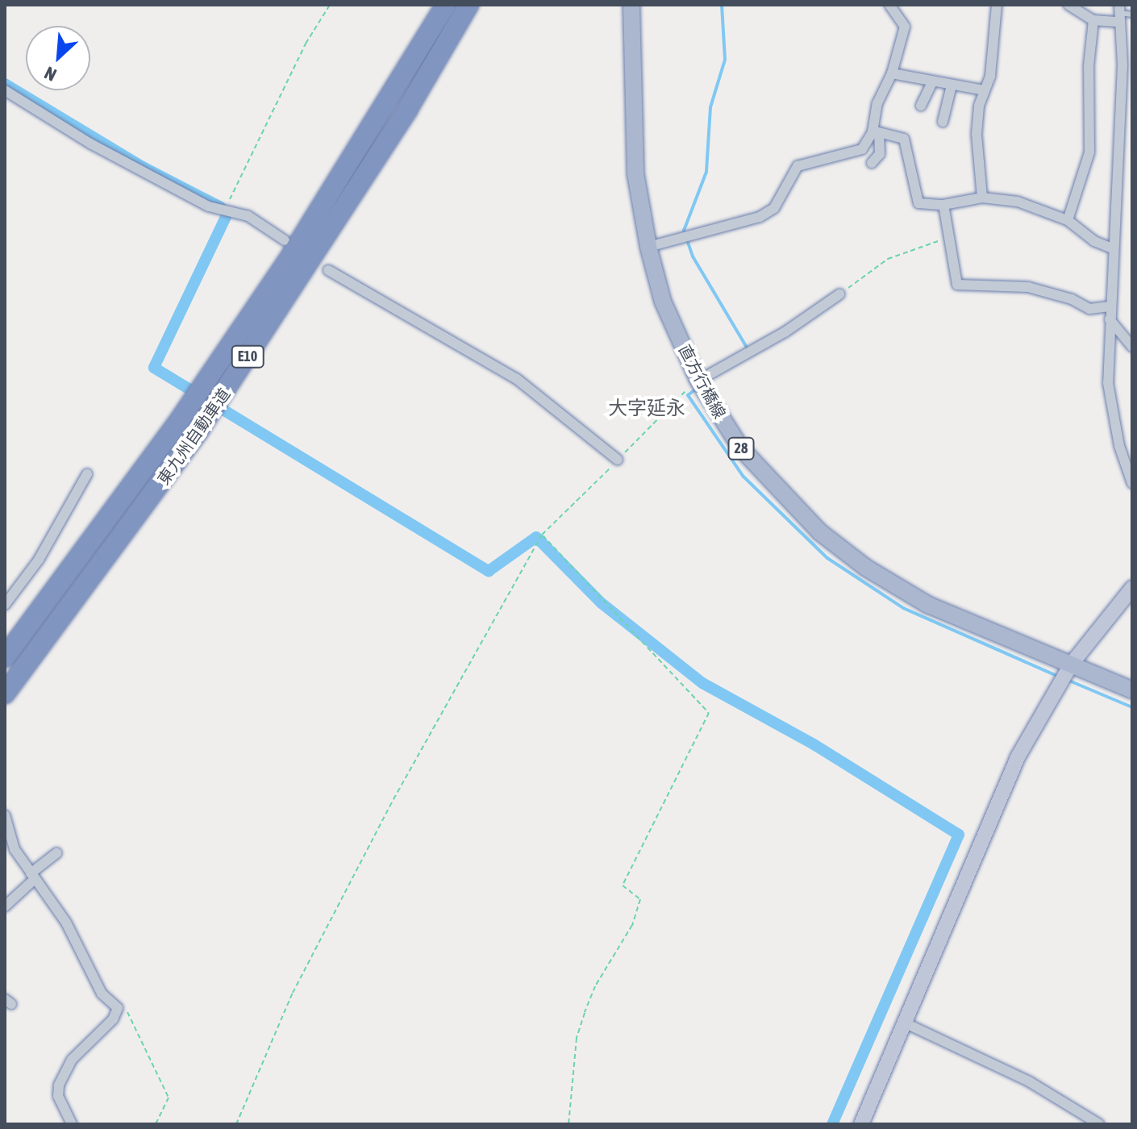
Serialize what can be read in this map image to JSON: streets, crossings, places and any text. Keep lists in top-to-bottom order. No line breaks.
{"streets":{"highway":["E10","東九州自動車道"],"main road":["直方行橋線","28"]},"districts":["大字延永"],"north":"bottom left"}
